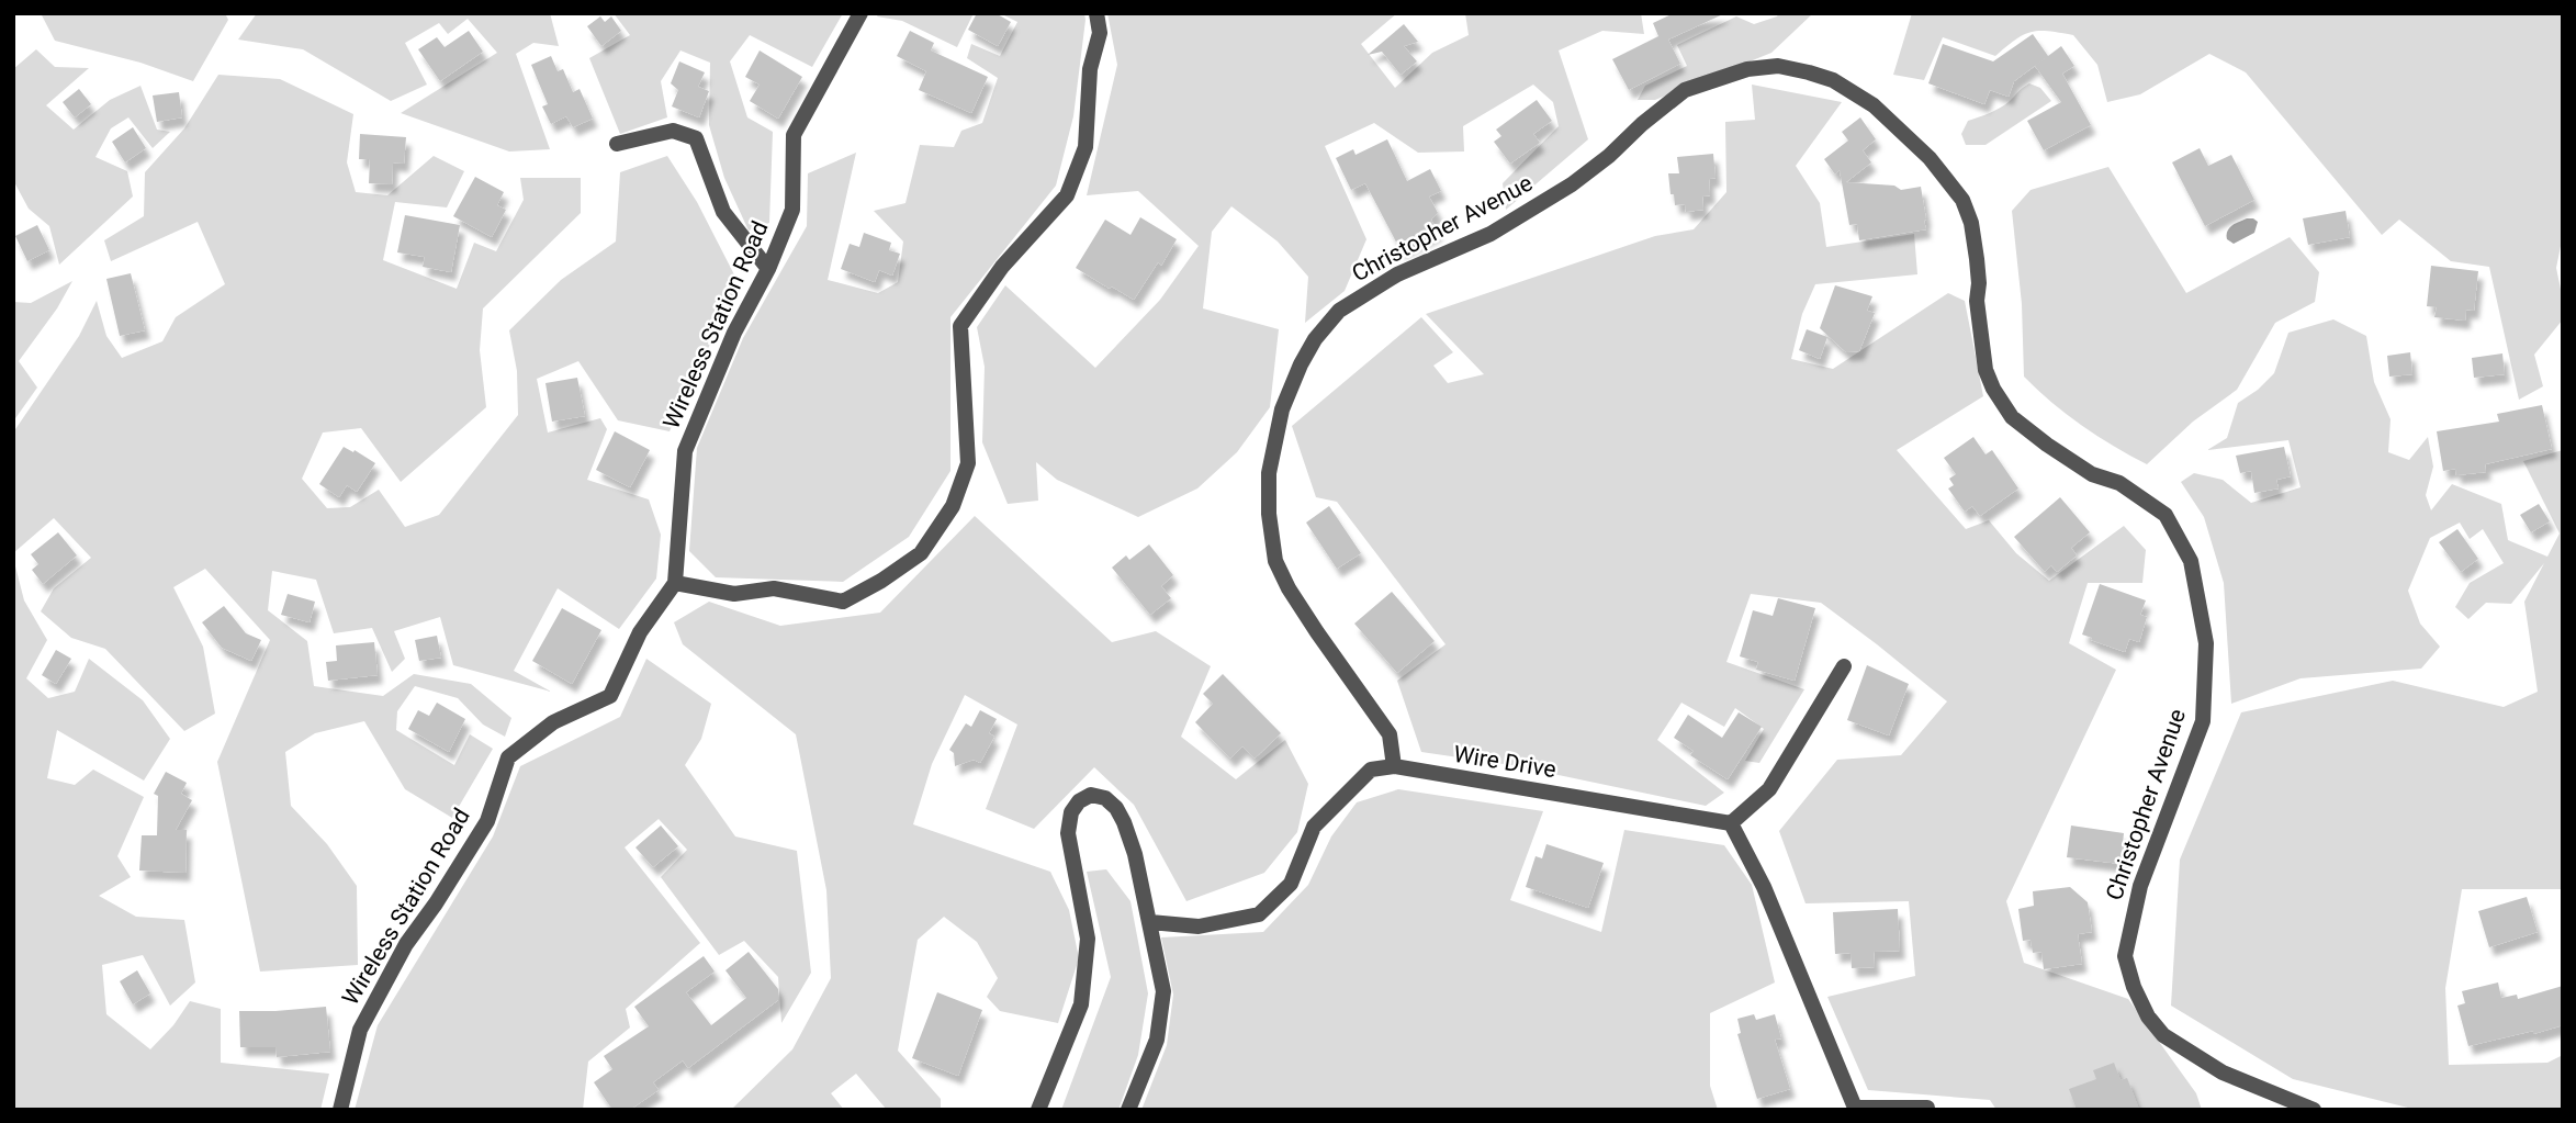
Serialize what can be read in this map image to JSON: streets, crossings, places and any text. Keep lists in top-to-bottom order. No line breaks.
{"streets":{"street":["Christopher Avenue","Wireless Station Road","Wire Drive"]},"crossings":[["Christopher Avenue","Wire Drive"]]}
